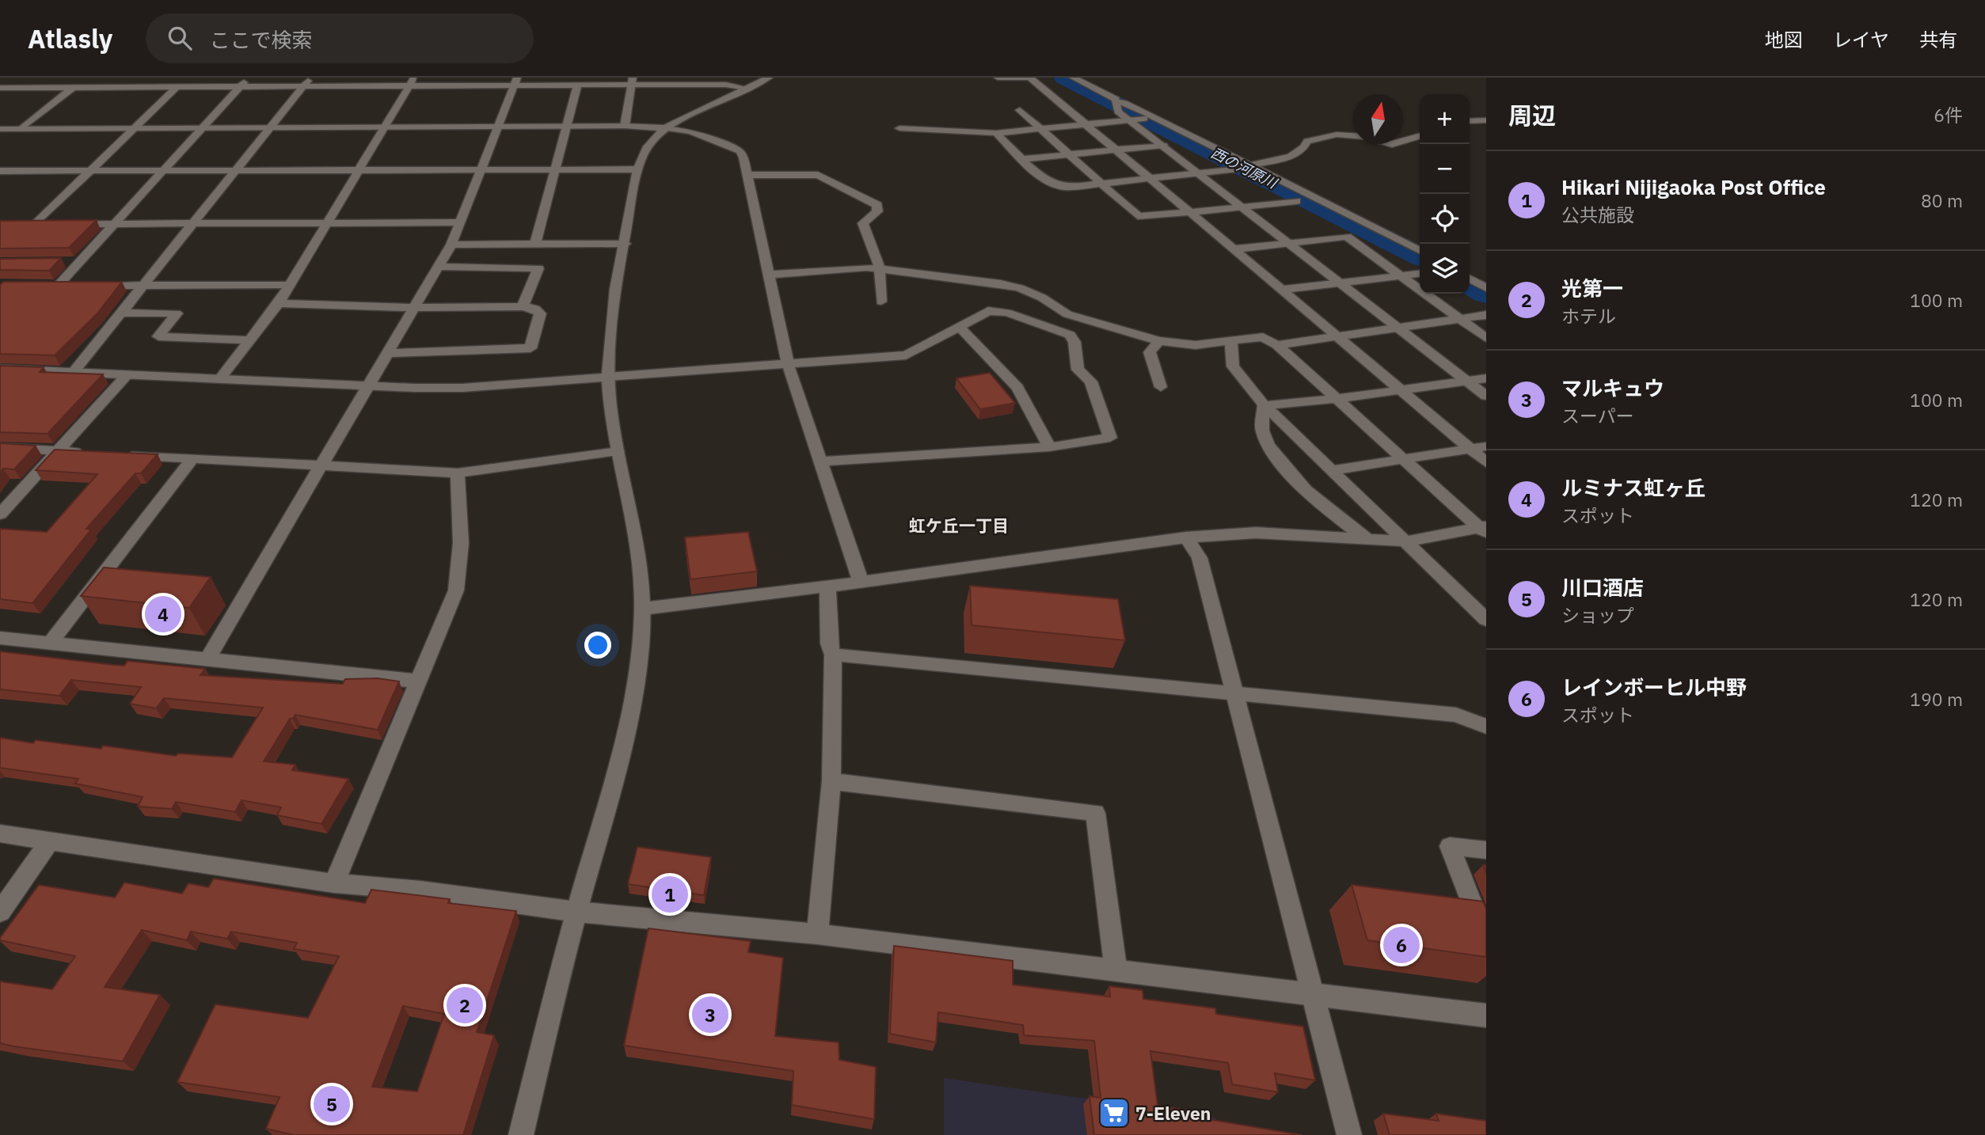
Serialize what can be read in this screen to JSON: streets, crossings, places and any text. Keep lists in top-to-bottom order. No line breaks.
{"districts":["虹ケ丘一丁目"],"water":["西の河原川"],"places":{"supermarket":["7-Eleven"]},"north":"top","page":{"header":"Atlasly","search":"ここで検索","nav":["地図","レイヤ","共有"],"heading":["周辺","6件"],"map_buttons":["+","−"],"list":[{"mark":"1","name":"Hikari Nijigaoka Post Office","note":"公共施設","value":"80 m"},{"mark":"2","name":"光第一","note":"ホテル","value":"100 m"},{"mark":"3","name":"マルキュウ","note":"スーパー","value":"100 m"},{"mark":"4","name":"ルミナス虹ヶ丘","note":"スポット","value":"120 m"},{"mark":"5","name":"川口酒店","note":"ショップ","value":"120 m"},{"mark":"6","name":"レインボーヒル中野","note":"スポット","value":"190 m"}],"pins":["4","1","6","2","3","5"]}}
